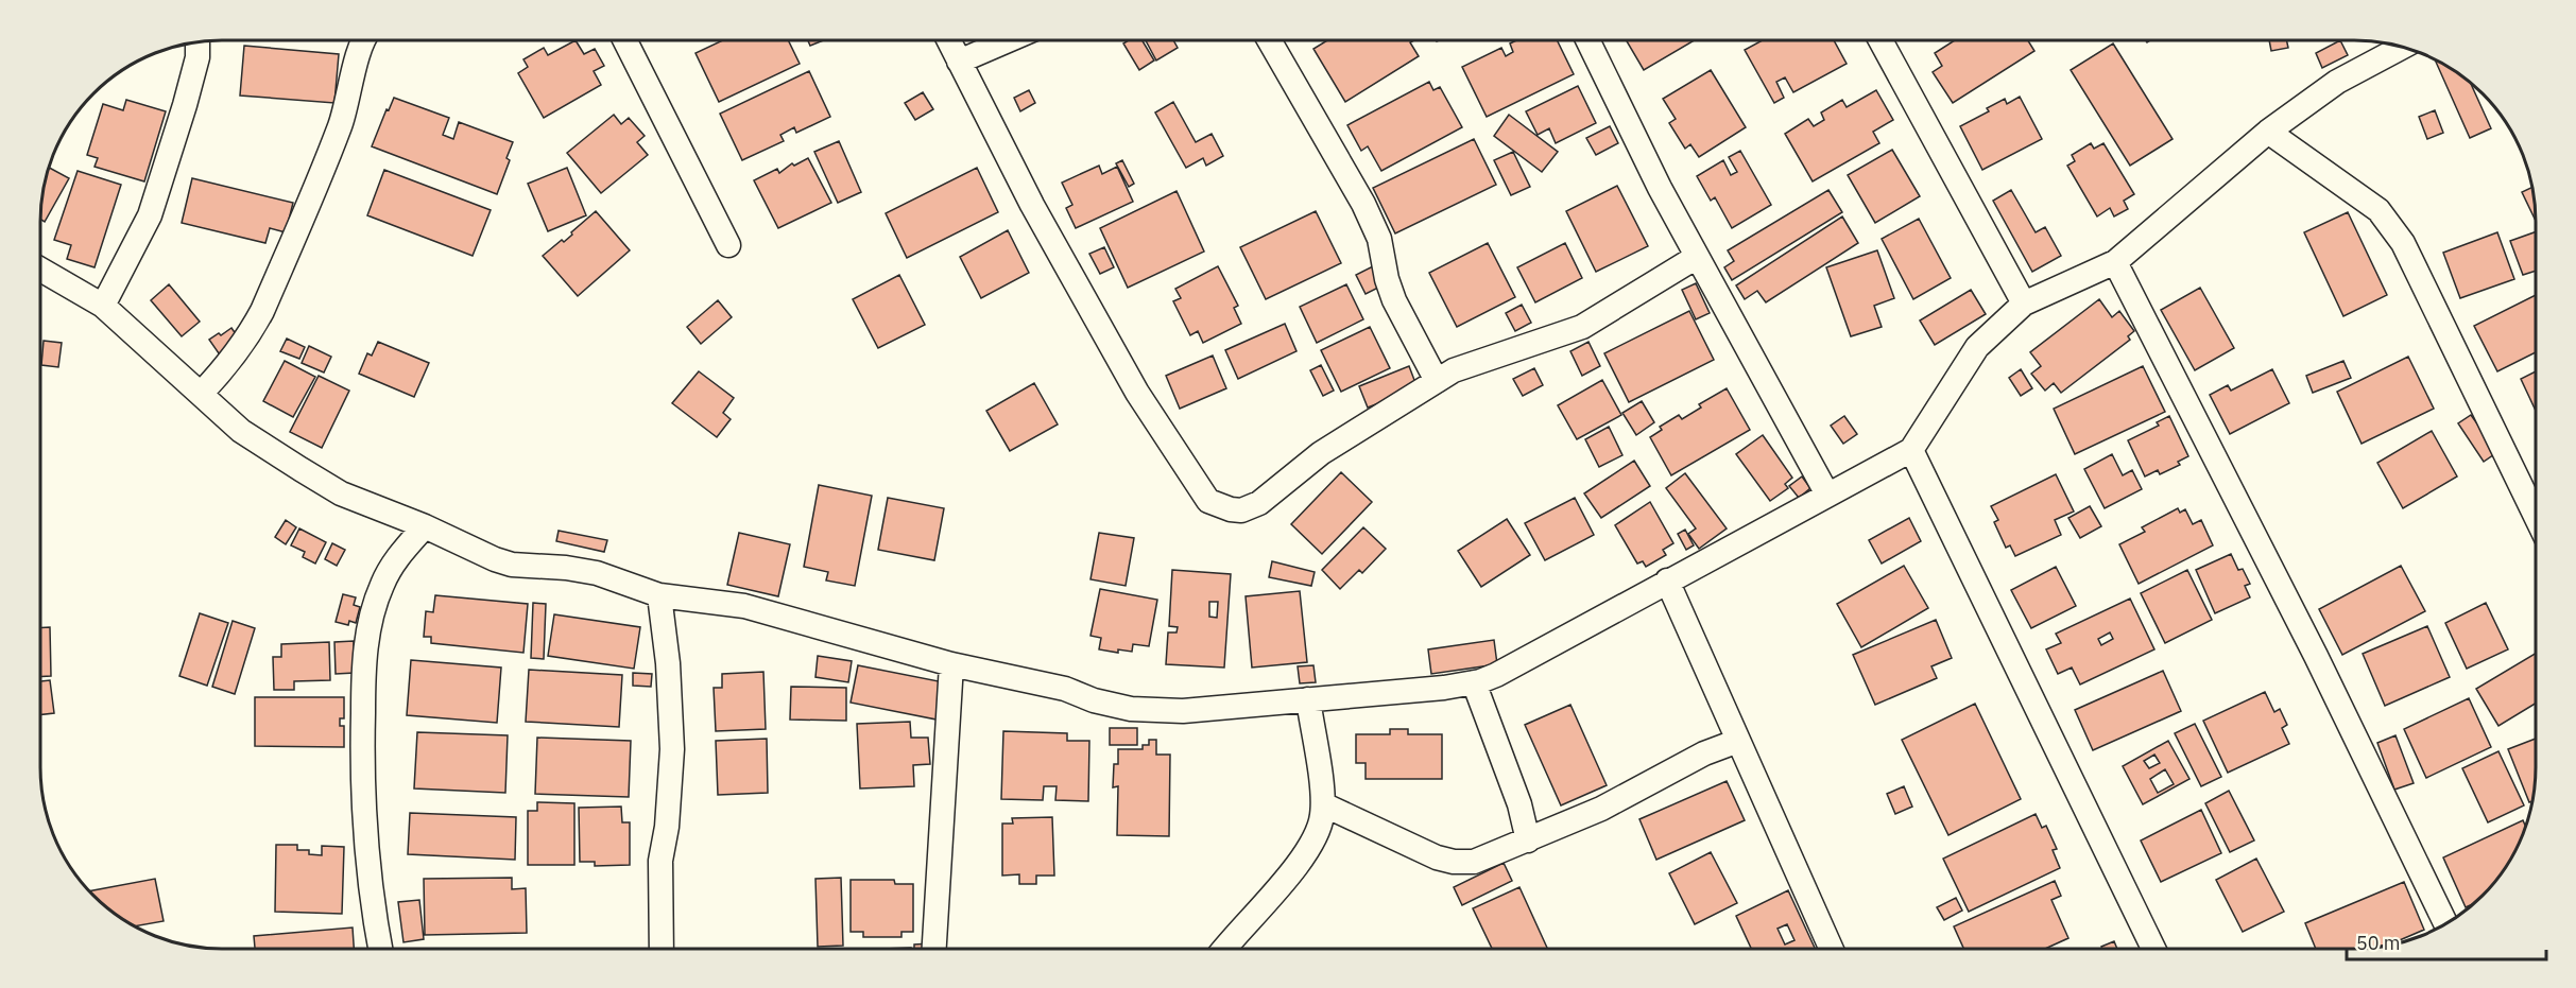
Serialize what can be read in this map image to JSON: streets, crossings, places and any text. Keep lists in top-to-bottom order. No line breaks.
{"scale_bar":"50 m"}
